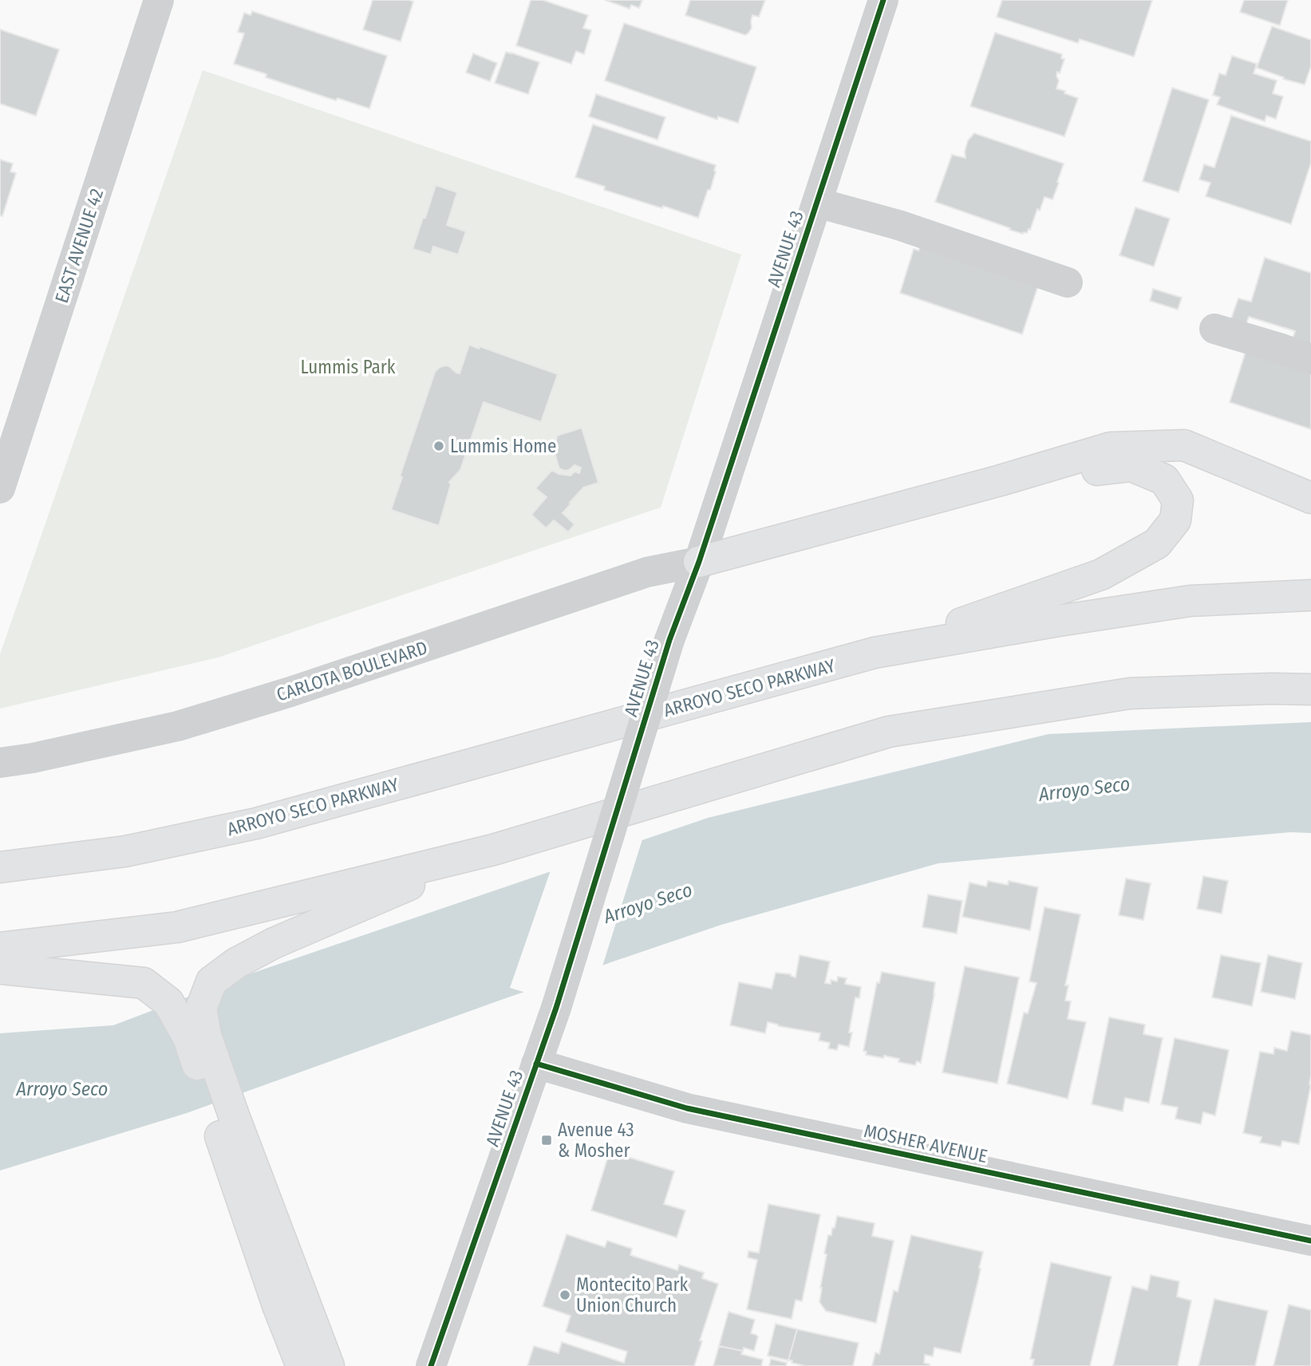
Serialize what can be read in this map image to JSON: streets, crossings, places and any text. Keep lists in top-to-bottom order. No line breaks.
{"streets":{"highway":["ARROYO SECO PARKWAY"],"street":["EAST AVENUE 42","AVENUE 43","CARLOTA BOULEVARD","MOSHER AVENUE"]},"crossings":[["AVENUE 43","CARLOTA BOULEVARD"],["AVENUE 43","MOSHER AVENUE"]],"water":["Arroyo Seco"],"parks":["Lummis Park"],"places":{"other":["Lummis Home","Montecito Park Union Church"],"transit":["Avenue 43 & Mosher"]}}
